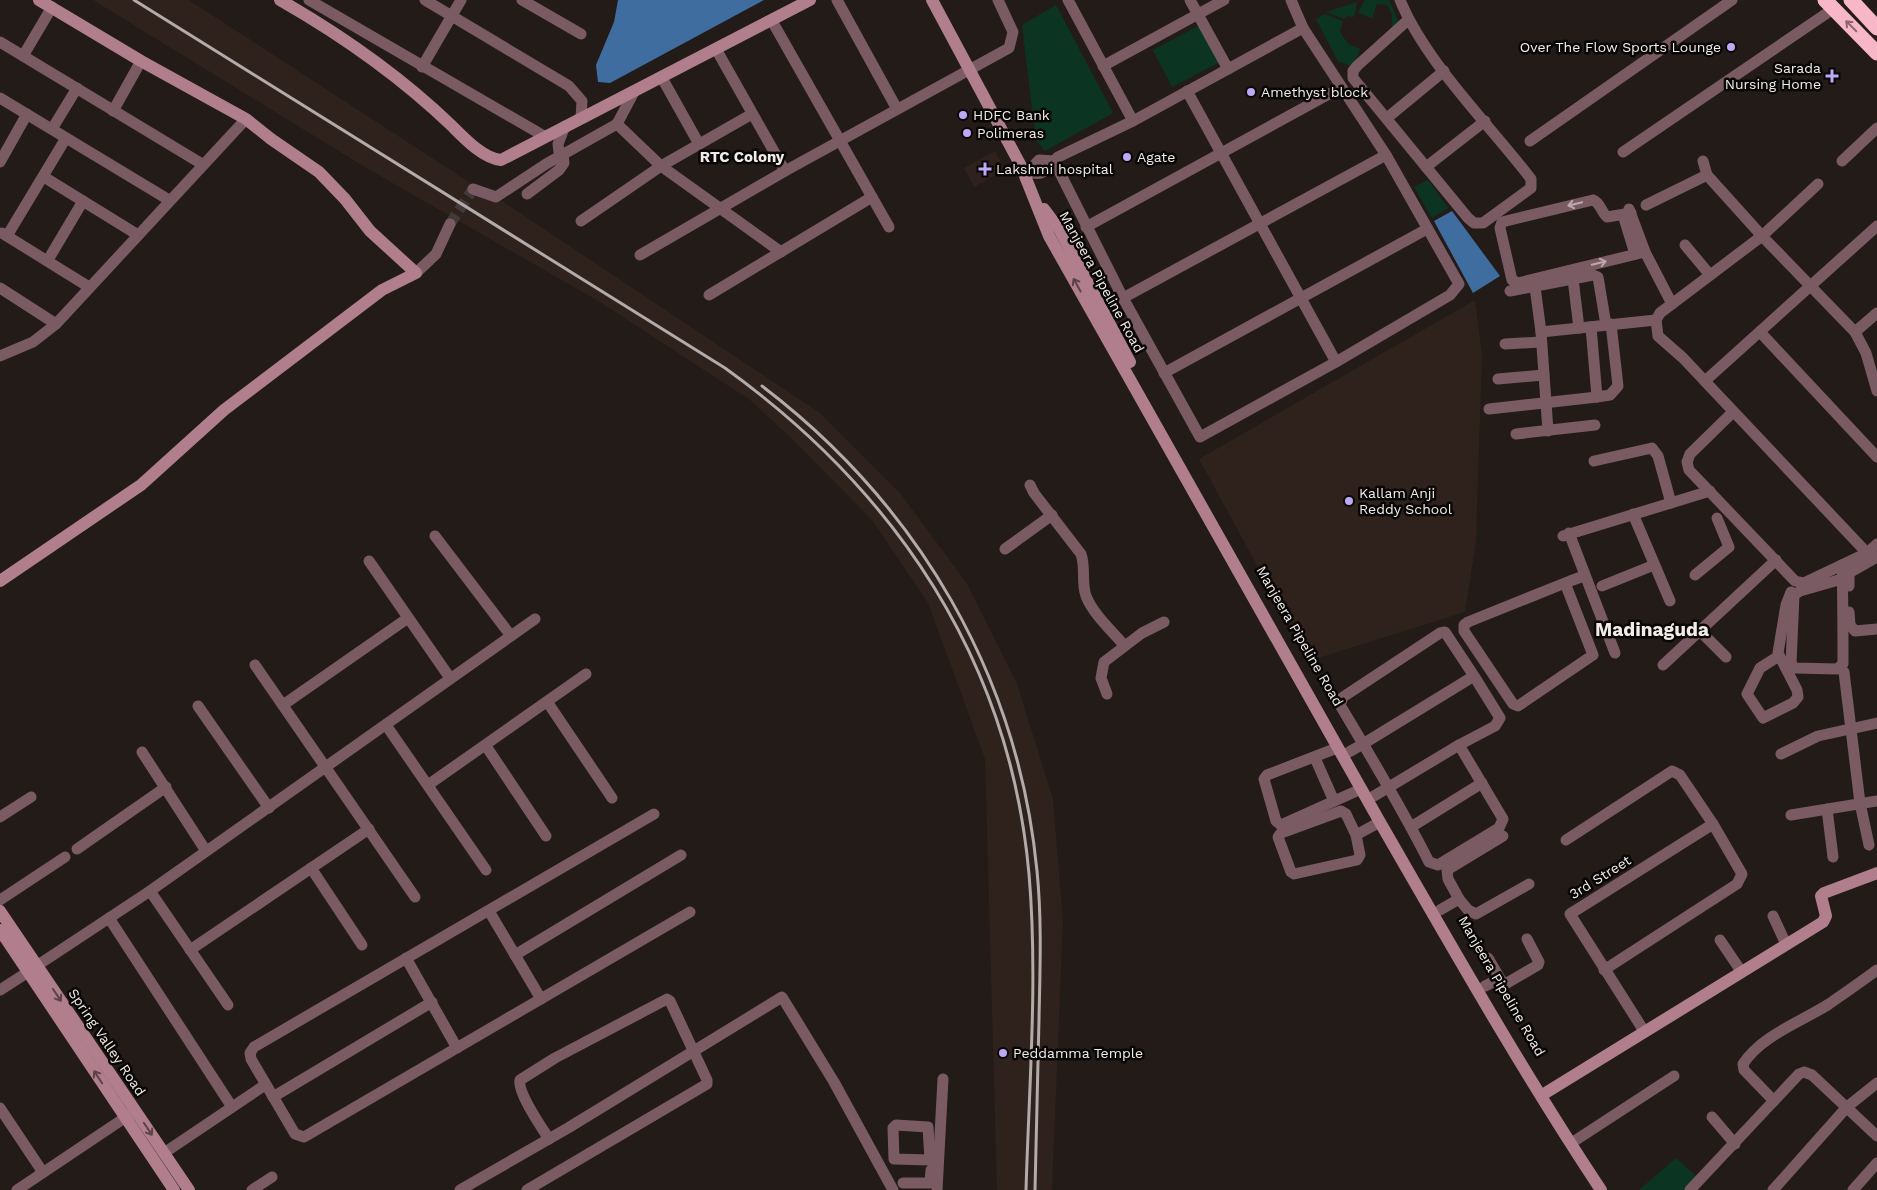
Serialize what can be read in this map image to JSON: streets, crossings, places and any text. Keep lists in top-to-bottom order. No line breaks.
{"streets":{"street":["Manjeera Pipeline Road","3rd Street","Spring Valley Road"]},"districts":["RTC Colony","Madinaguda"],"places":{"other":["Over The Flow Sports Lounge","Amethyst block","HDFC Bank","Polimeras","Agate","Kallam Anji Reddy School","Peddamma Temple"],"health":["Sarada Nursing Home","Lakshmi hospital"]}}
